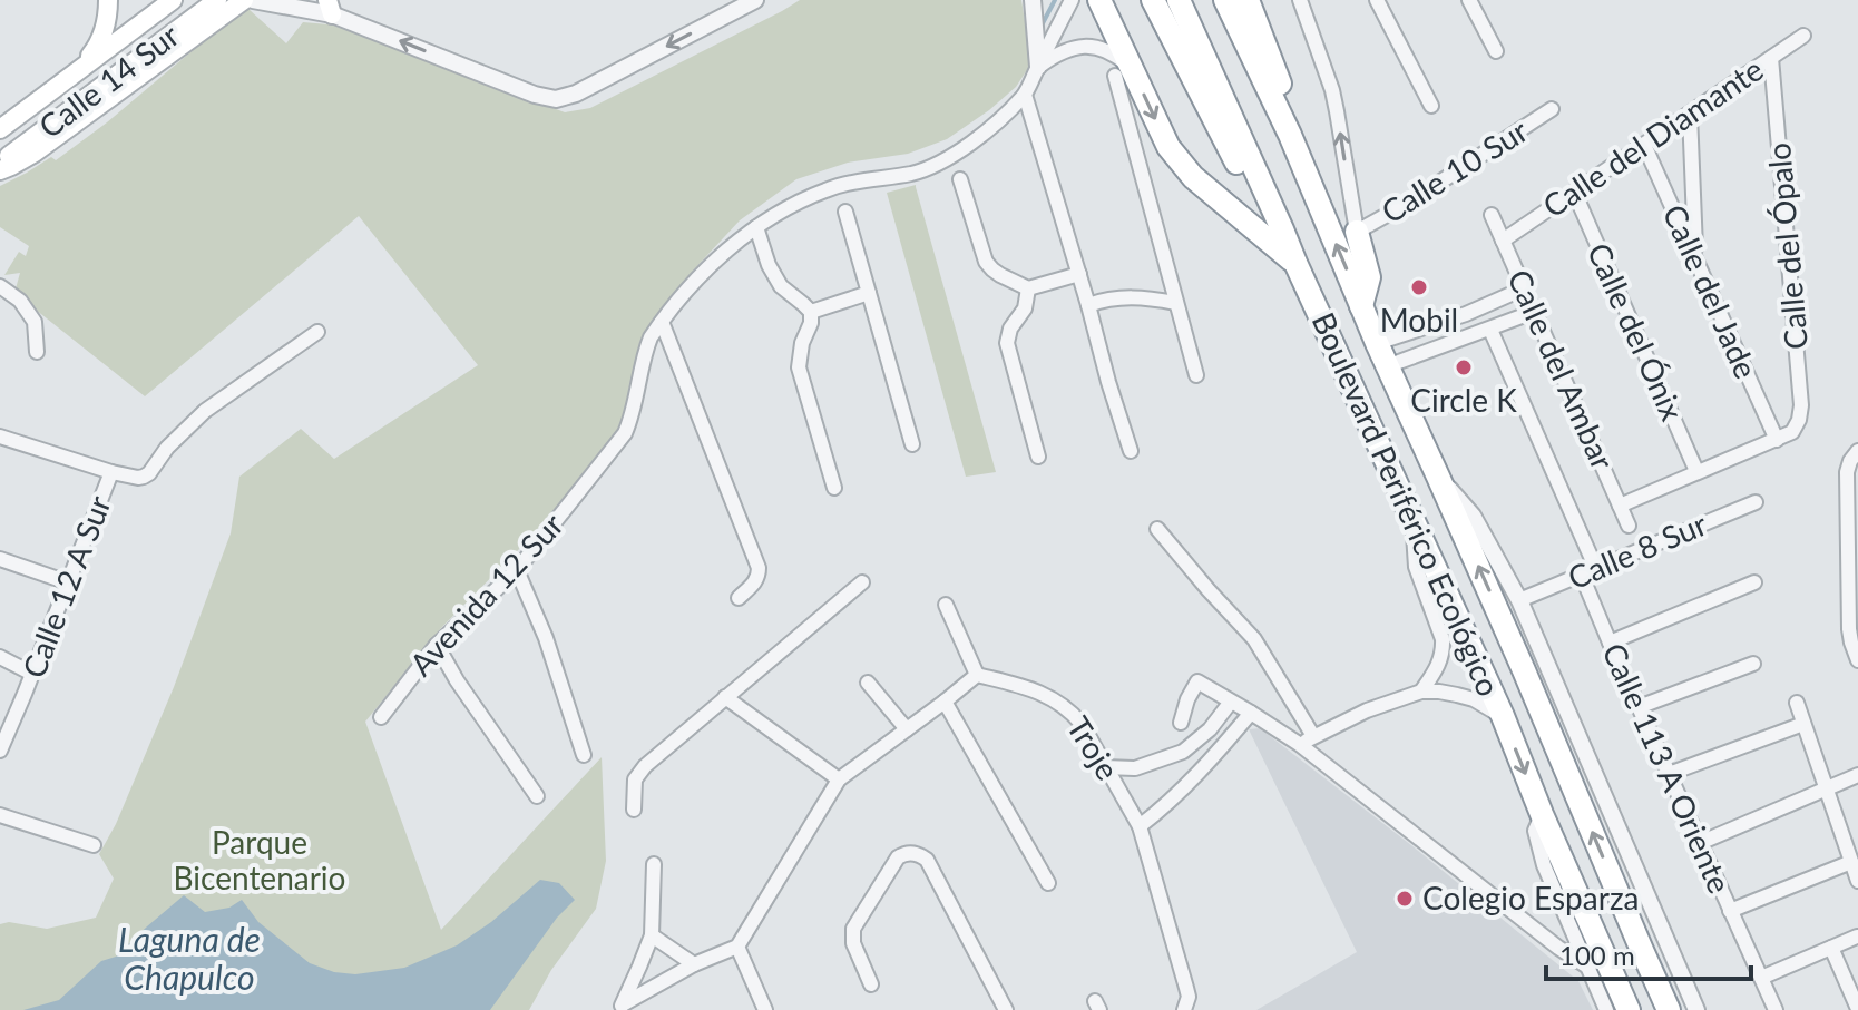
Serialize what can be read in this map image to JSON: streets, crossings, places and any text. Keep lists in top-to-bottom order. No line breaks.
{"streets":{"highway":["Boulevard Periférico Ecológico"],"main road":["Calle 14 Sur"],"street":["Calle del Diamante","Calle 10 Sur","Calle del Ópalo","Calle del Jade","Calle del Ónix","Calle del Ambar","Calle 8 Sur","Calle 12 A Sur","Avenida 12 Sur","Troje","Calle 113 A Oriente"]},"crossings":[["Calle del Diamante","Calle del Ópalo"],["Calle del Diamante","Calle del Jade"],["Calle del Diamante","Calle del Ónix"],["Calle del Diamante","Calle del Ambar"],["Calle del Ópalo","Calle del Jade"],["Calle 8 Sur","Calle 113 A Oriente"]],"water":["Laguna de Chapulco"],"parks":["Parque Bicentenario"],"places":["Mobil","Circle K","Colegio Esparza"],"scale_bar":"100 m"}
